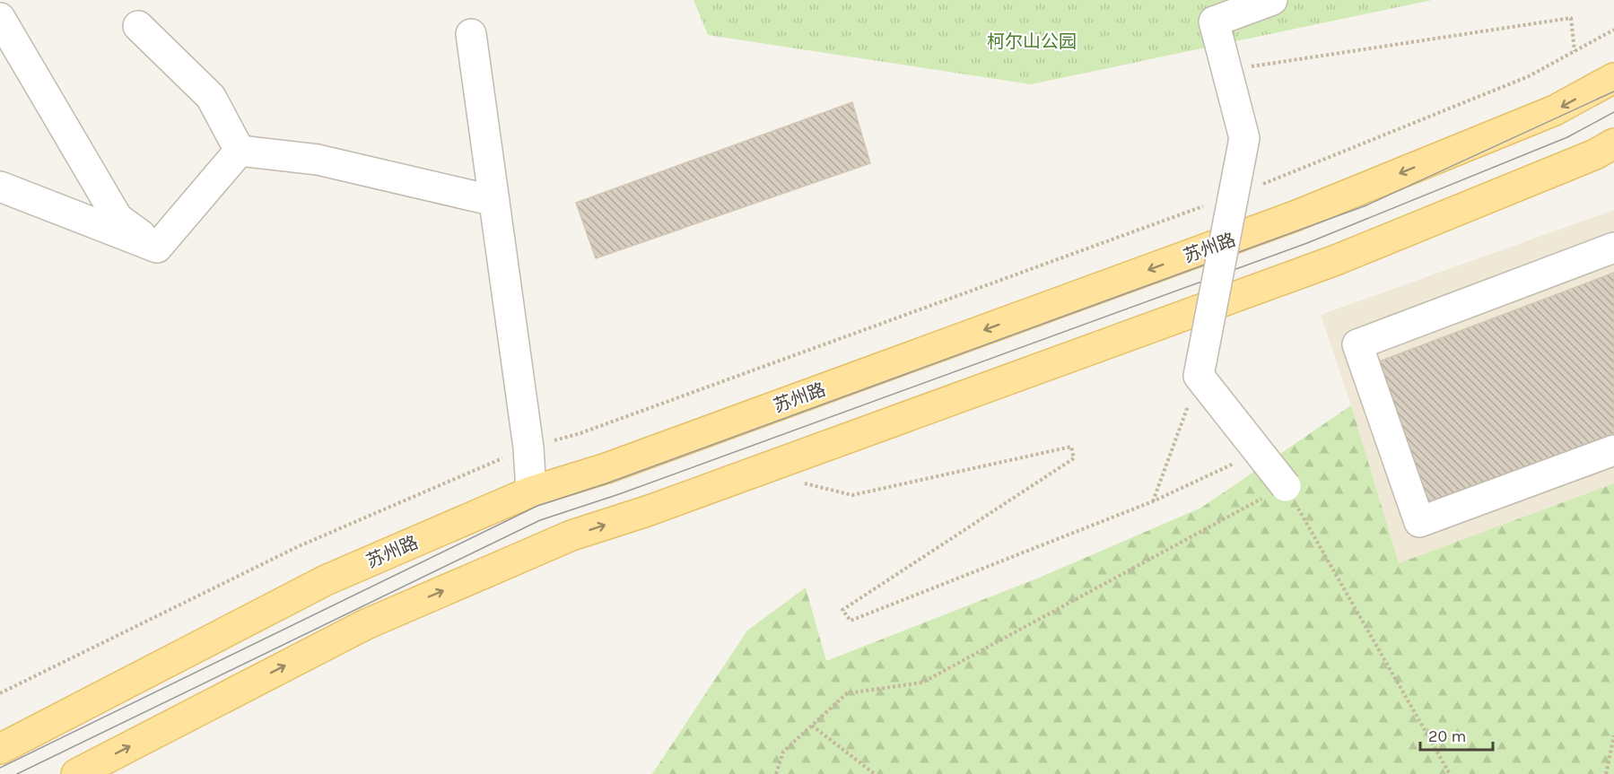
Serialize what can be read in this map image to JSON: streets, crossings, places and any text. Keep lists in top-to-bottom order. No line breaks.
{"streets":{"main road":["苏州路"]},"parks":["柯尔山公园"],"scale_bar":"20 m"}
